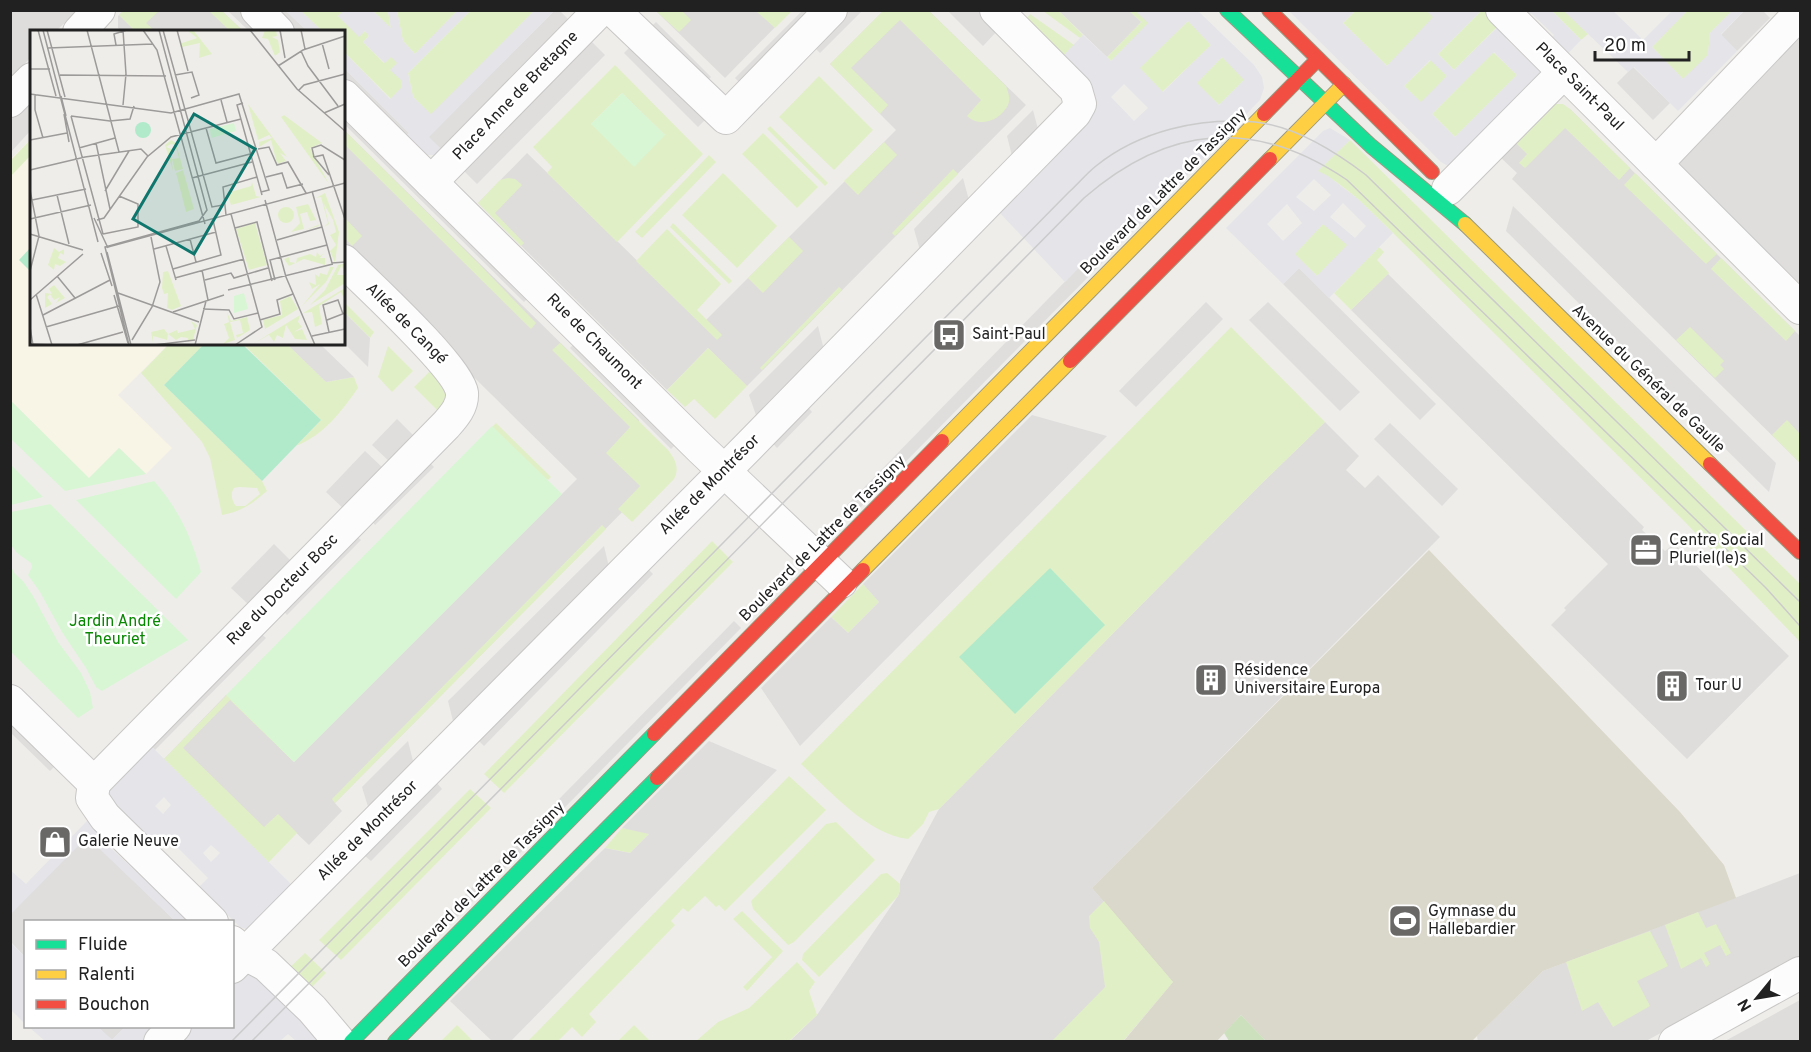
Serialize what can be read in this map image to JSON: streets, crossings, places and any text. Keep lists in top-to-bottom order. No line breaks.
{"streets":{"street":["Place Saint-Paul","Place Anne de Bretagne","Boulevard de Lattre de Tassigny","Allée de Cangé","Rue de Chaumont","Avenue du Général de Gaulle","Allée de Montrésor","Rue du Docteur Bosc"]},"crossings":[["Place Anne de Bretagne","Rue de Chaumont"],["Boulevard de Lattre de Tassigny","Rue de Chaumont"],["Boulevard de Lattre de Tassigny","Avenue du Général de Gaulle"],["Allée de Cangé","Rue du Docteur Bosc"],["Rue de Chaumont","Allée de Montrésor"]],"parks":["Jardin André Theuriet"],"places":{"bus stop":["Saint-Paul"],"office":["Centre Social Pluriel(le)s"],"building":["Résidence Universitaire Europa","Tour U"],"shop":["Galerie Neuve"],"sports":["Gymnase du Hallebardier"]},"legend":["Fluide","Ralenti","Bouchon"],"scale_bar":"20 m","north":"bottom left"}
